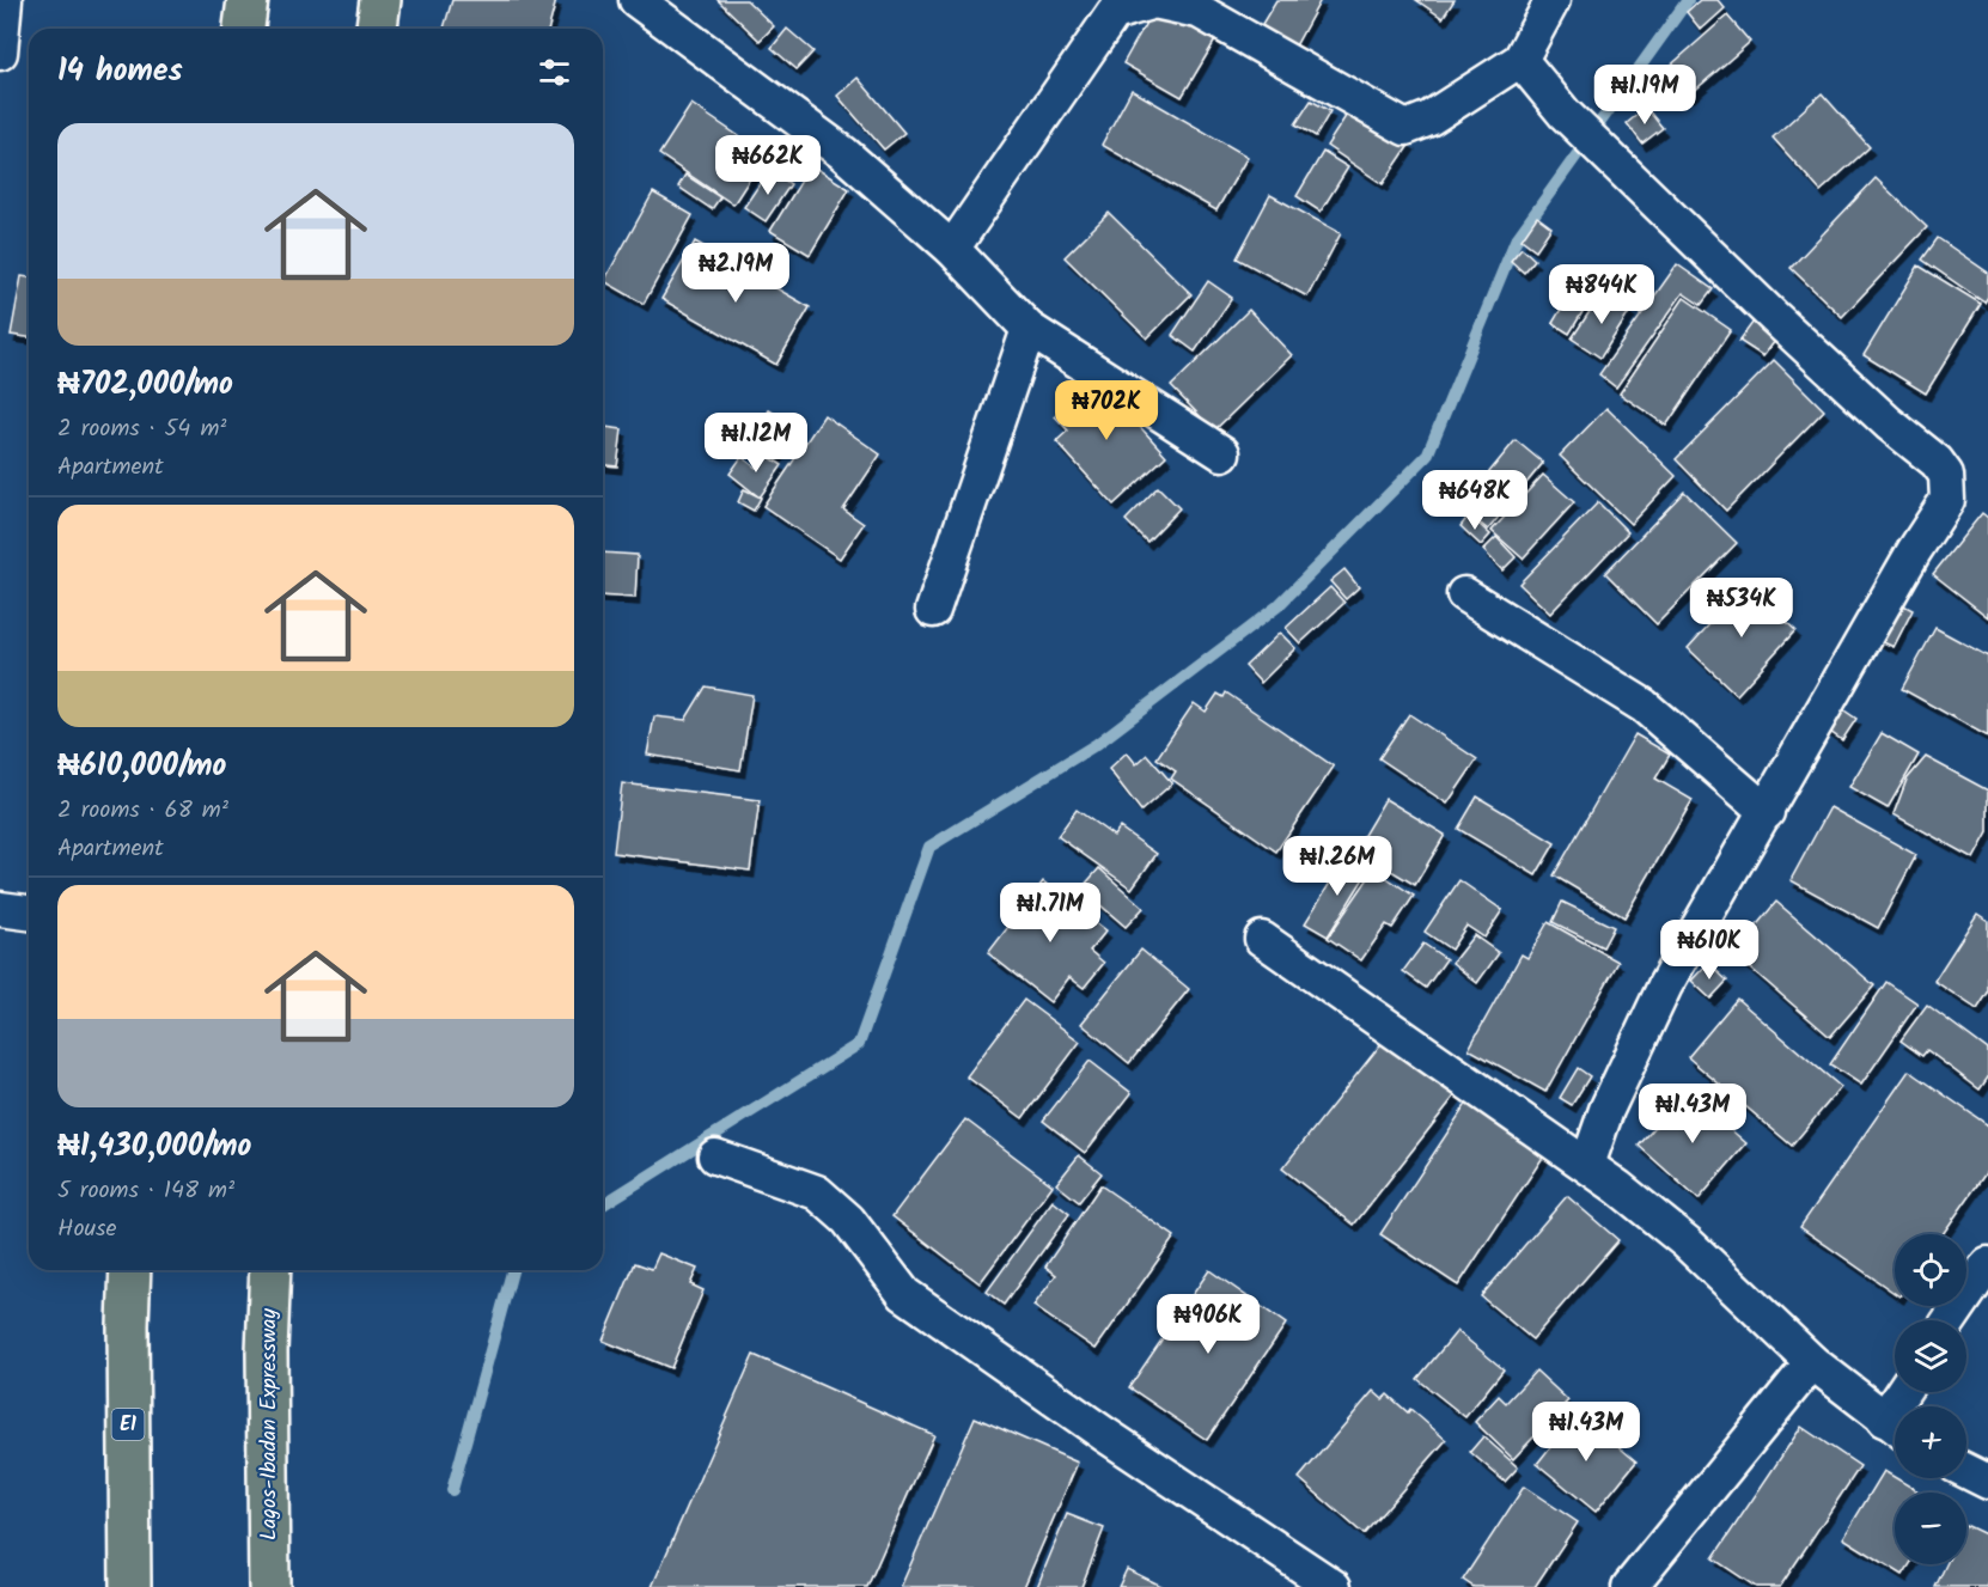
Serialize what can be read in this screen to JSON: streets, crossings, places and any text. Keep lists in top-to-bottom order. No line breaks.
{"streets":{"highway":["E1","Lagos-Ibadan Expressway"]},"page":{"heading":"14 homes","price":["₦1.19M","₦662K","₦2.19M","₦844K","₦702K","₦1.12M","₦648K","₦534K","₦1.26M","₦1.71M","₦610K","₦1.43M","₦906K","₦1.43M"],"list":[{"name":"₦702,000/mo","note":"2 rooms · 54 m² · Apartment"},{"name":"₦610,000/mo","note":"2 rooms · 68 m² · Apartment"},{"name":"₦1,430,000/mo","note":"5 rooms · 148 m² · House"}],"map_buttons":["+","−"]}}
